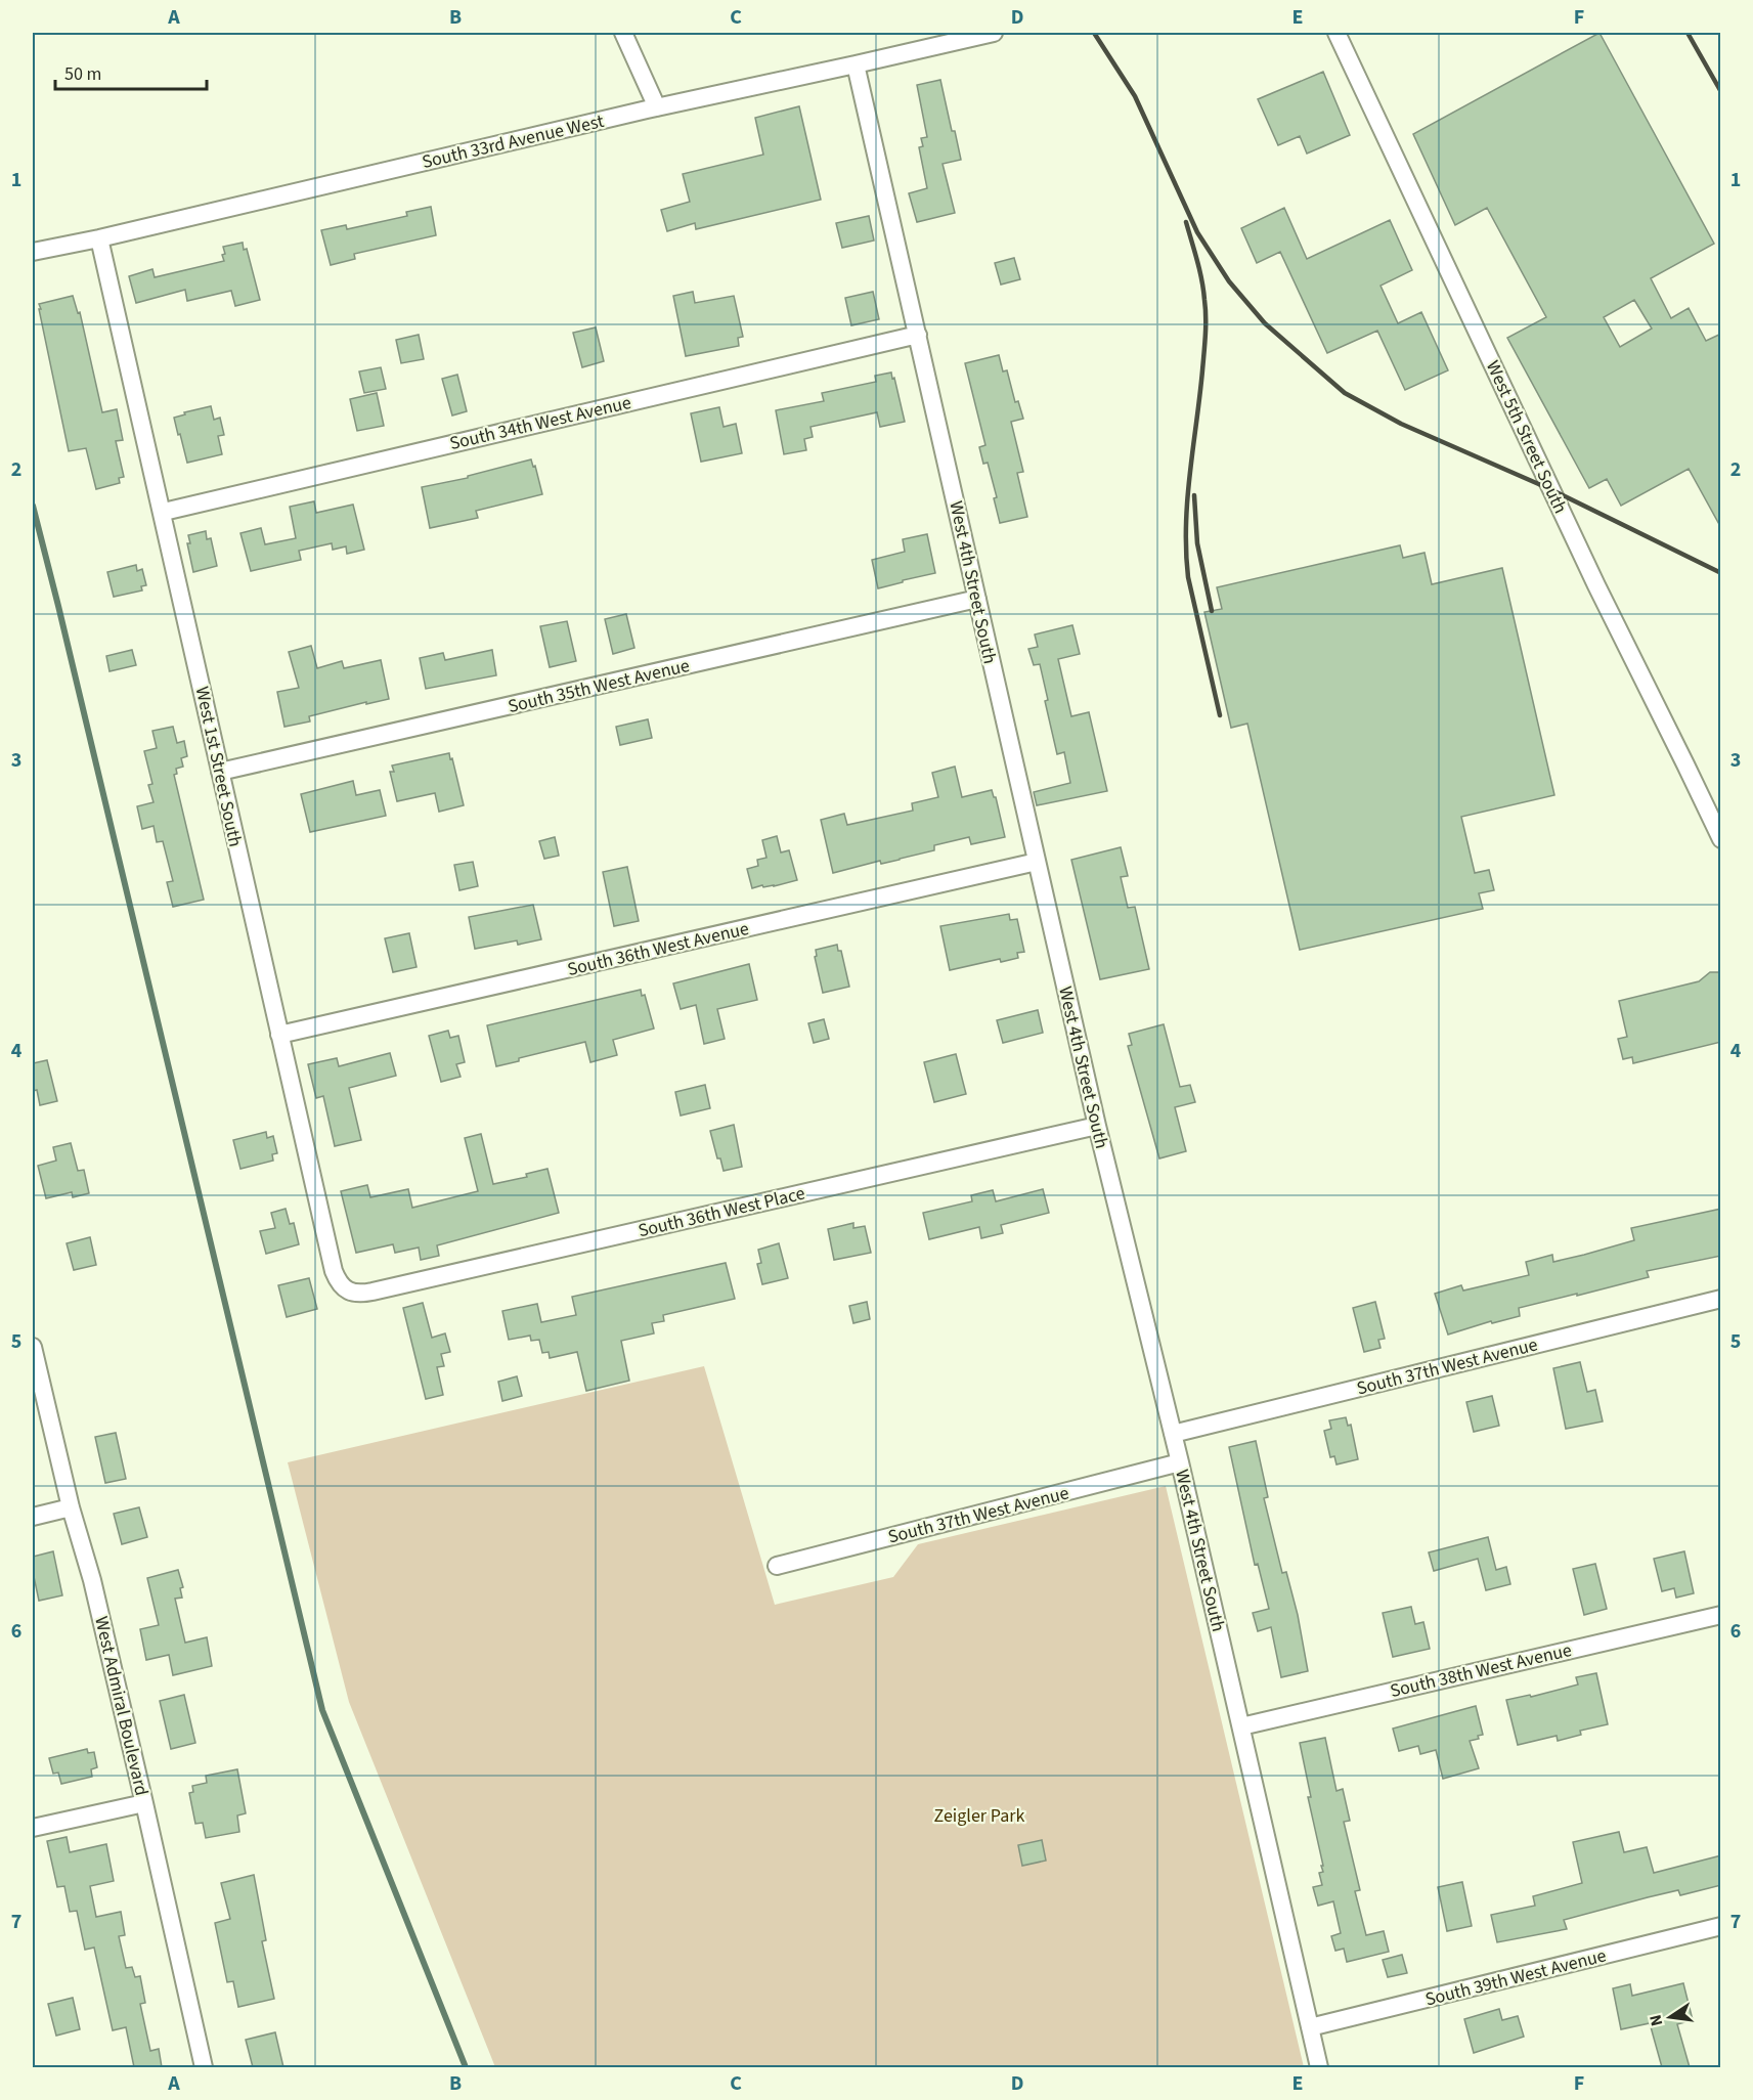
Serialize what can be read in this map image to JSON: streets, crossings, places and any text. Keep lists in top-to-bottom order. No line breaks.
{"streets":{"street":["South 33rd Avenue West","South 34th West Avenue","West 5th Street South","West 4th Street South","South 35th West Avenue","West 1st Street South","South 36th West Avenue","South 36th West Place","South 37th West Avenue","South 38th West Avenue","West Admiral Boulevard","South 39th West Avenue"]},"crossings":[["South 33rd Avenue West","West 4th Street South"],["South 33rd Avenue West","West 1st Street South"],["South 34th West Avenue","West 4th Street South"],["South 34th West Avenue","West 1st Street South"],["West 4th Street South","South 35th West Avenue"],["West 4th Street South","South 36th West Avenue"],["West 4th Street South","South 36th West Place"],["West 4th Street South","South 37th West Avenue"],["West 4th Street South","South 38th West Avenue"],["West 4th Street South","South 39th West Avenue"],["South 35th West Avenue","West 1st Street South"],["West 1st Street South","South 36th West Avenue"],["West 1st Street South","South 36th West Place"]],"parks":["Zeigler Park"],"scale_bar":"50 m","north":"left","grid":{"columns":["A","B","C","D","E","F"],"rows":["1","2","3","4","5","6","7"]}}
